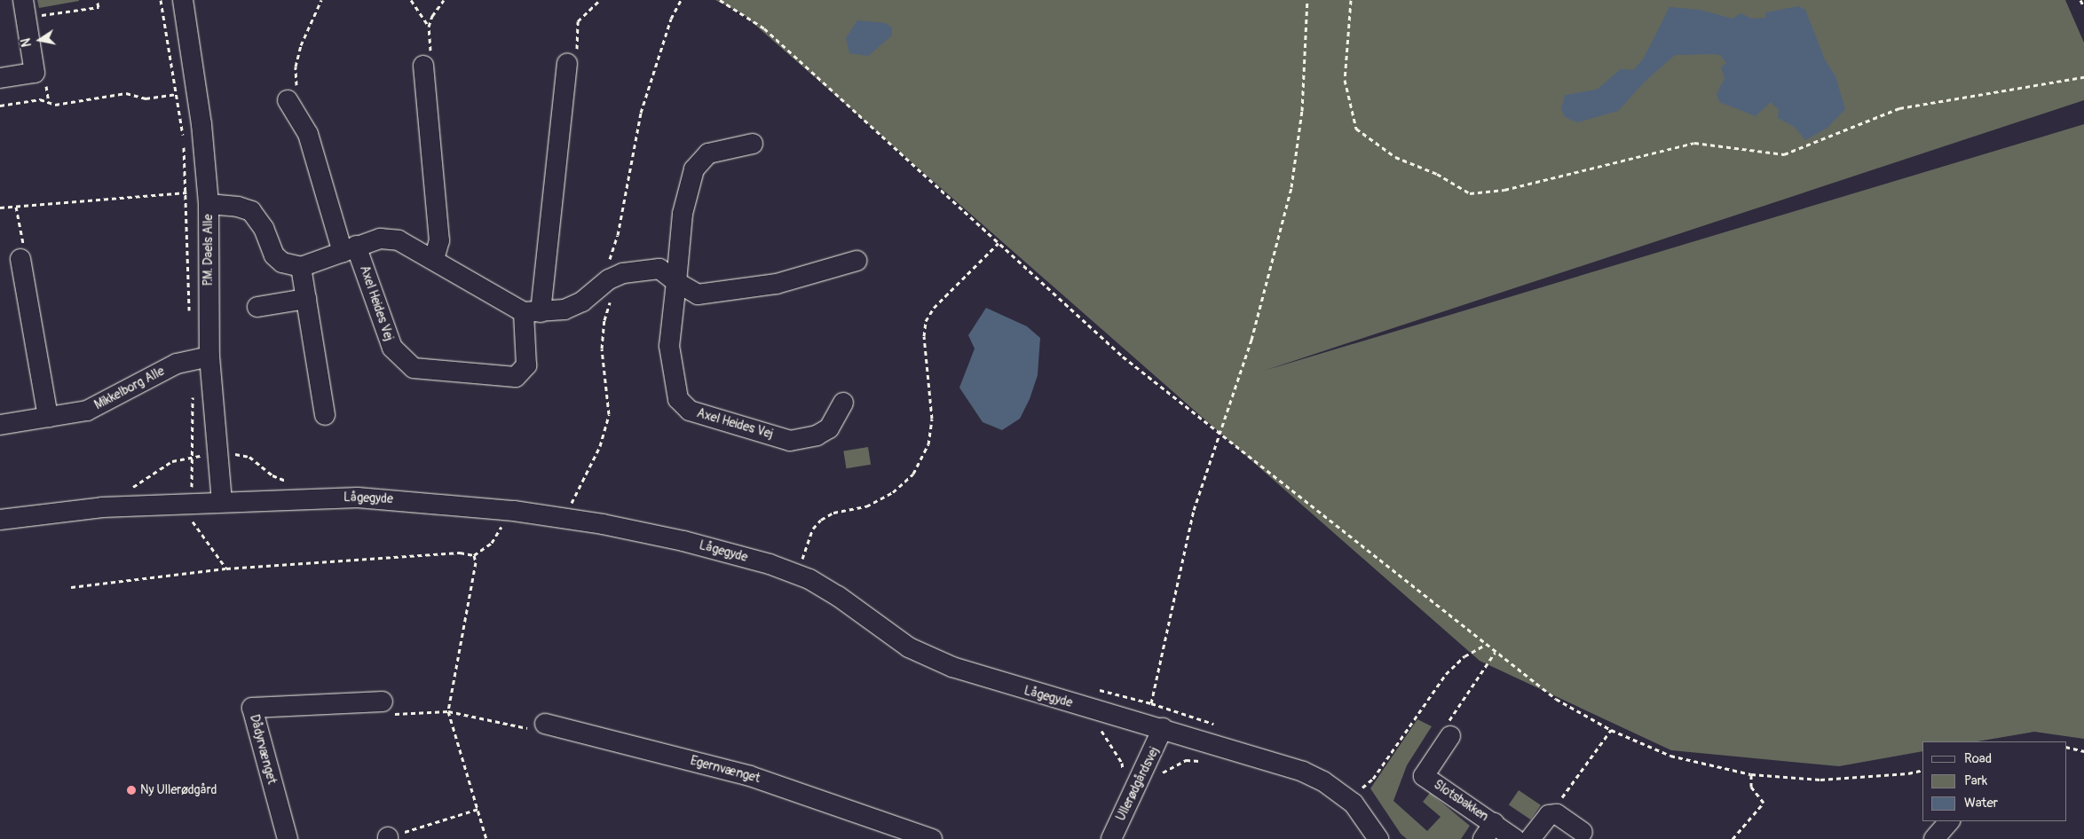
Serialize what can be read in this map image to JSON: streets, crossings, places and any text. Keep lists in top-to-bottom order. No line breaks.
{"streets":{"street":["P.M. Daels Alle","Axel Heides Vej","Mikkelborg Alle","Lågegyde","Dådyrvænget","Egernvænget","Ullerødgårdsvej","Slotsbakken"]},"crossings":[["P.M. Daels Alle","Mikkelborg Alle"],["P.M. Daels Alle","Lågegyde"],["Lågegyde","Ullerødgårdsvej"]],"places":["Ny Ullerødgård"],"legend":["Road","Park","Water"],"north":"left"}
